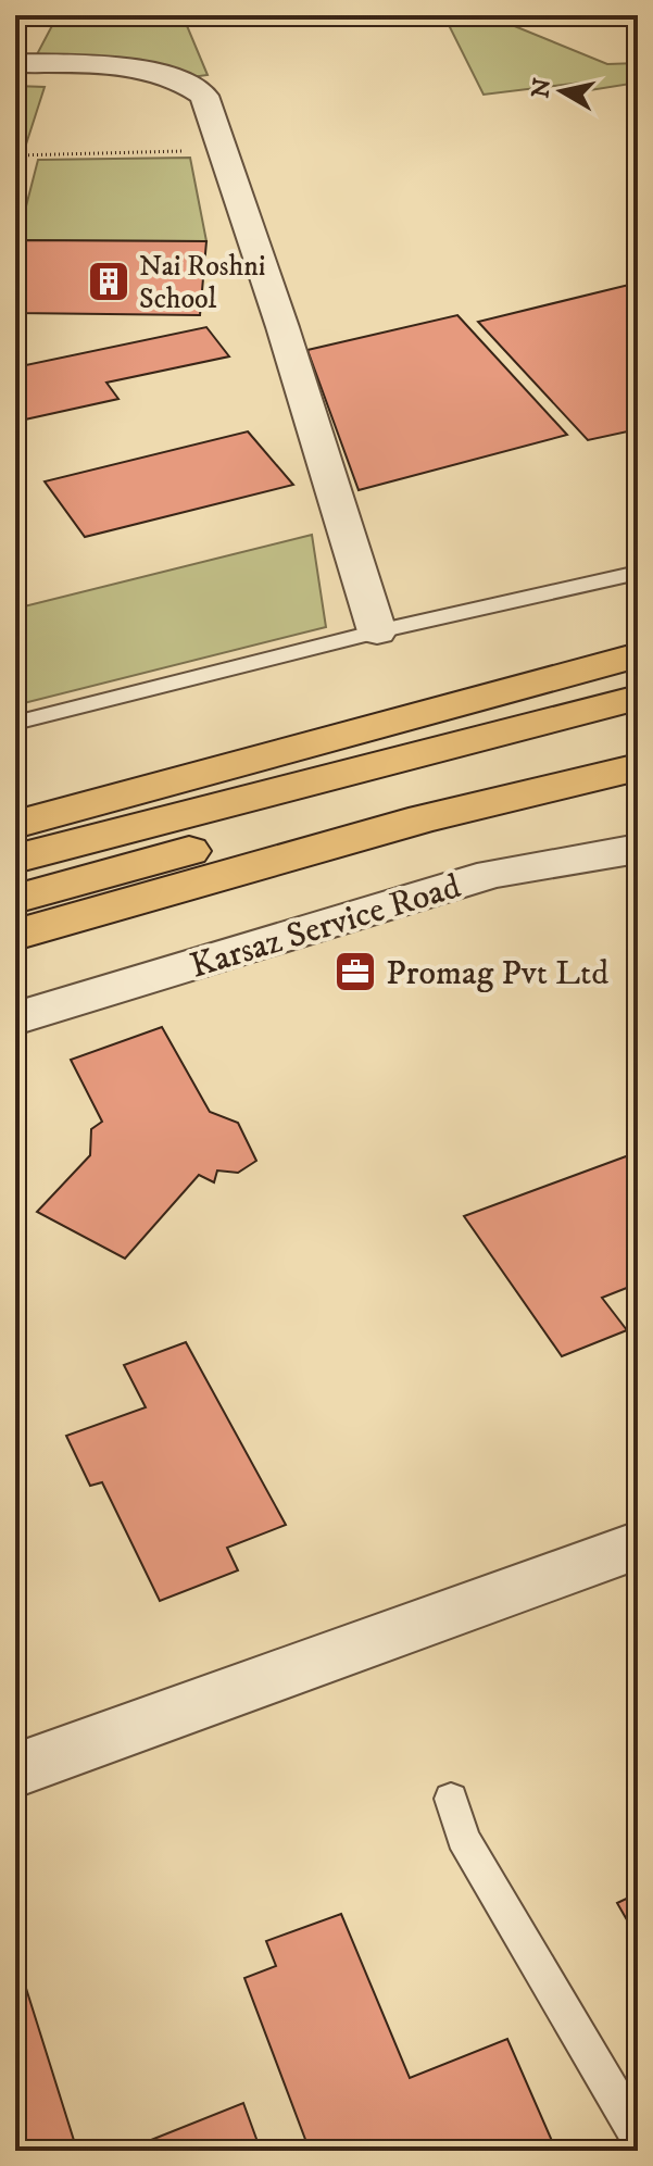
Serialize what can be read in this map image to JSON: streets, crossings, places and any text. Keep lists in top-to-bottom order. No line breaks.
{"streets":{"street":["Karsaz Service Road"]},"places":{"building":["Nai Roshni School"],"office":["Promag Pvt Ltd"]},"north":"left"}
